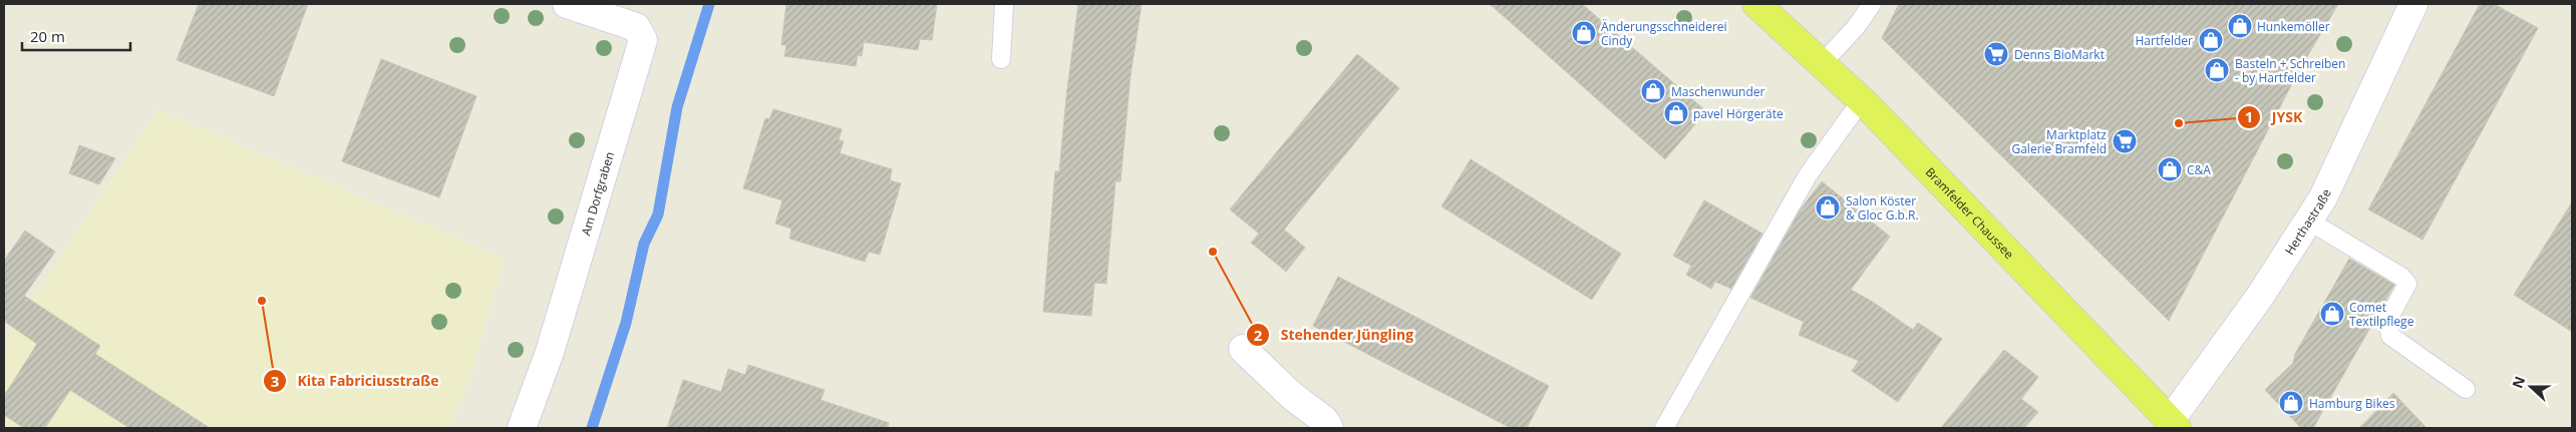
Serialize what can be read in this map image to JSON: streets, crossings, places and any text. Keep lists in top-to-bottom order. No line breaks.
{"streets":{"main road":["Bramfelder Chaussee"],"street":["Am Dorfgraben","Herthastraße"]},"crossings":[["Bramfelder Chaussee","Herthastraße"]],"places":{"shop":["Hunkemöller","Änderungsschneiderei Cindy","Hartfelder","Basteln + Schreiben - by Hartfelder","Maschenwunder","pavel Hörgeräte","C&A","Salon Köster & Gloc G.b.R.","Comet Textilpflege","Hamburg Bikes"],"supermarket":["Denns BioMarkt","Marktplatz Galerie Bramfeld"],"other":["JYSK","Stehender Jüngling","Kita Fabriciusstraße"]},"scale_bar":"20 m","north":"left"}
